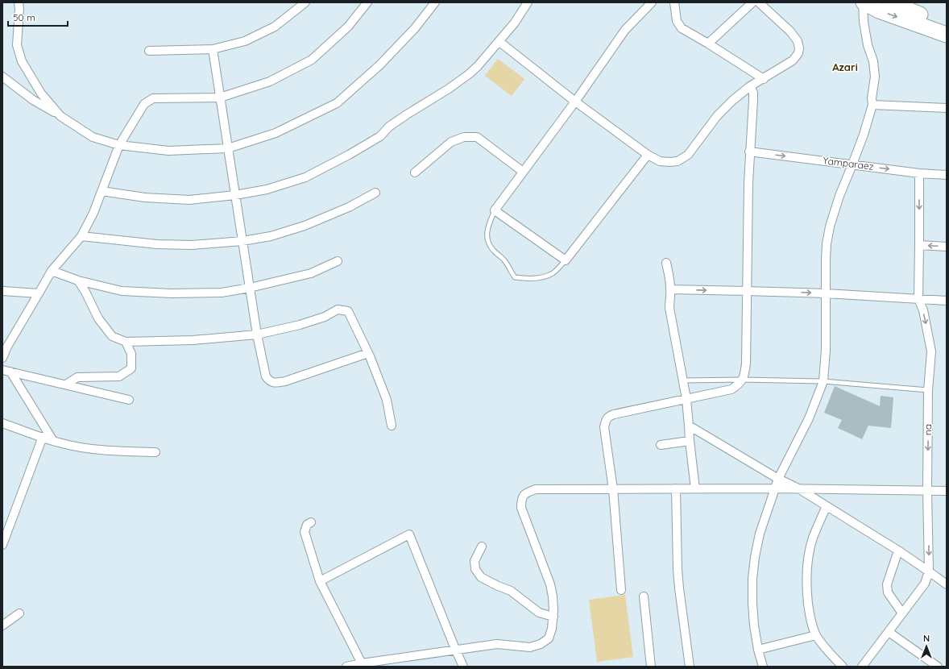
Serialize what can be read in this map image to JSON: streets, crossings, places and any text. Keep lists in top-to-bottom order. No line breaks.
{"streets":{"street":["Yamparaez","na"]},"crossings":[["Yamparaez","na"]],"one_way":["na"],"districts":["Azari"],"scale_bar":"50 m","north":"top"}
